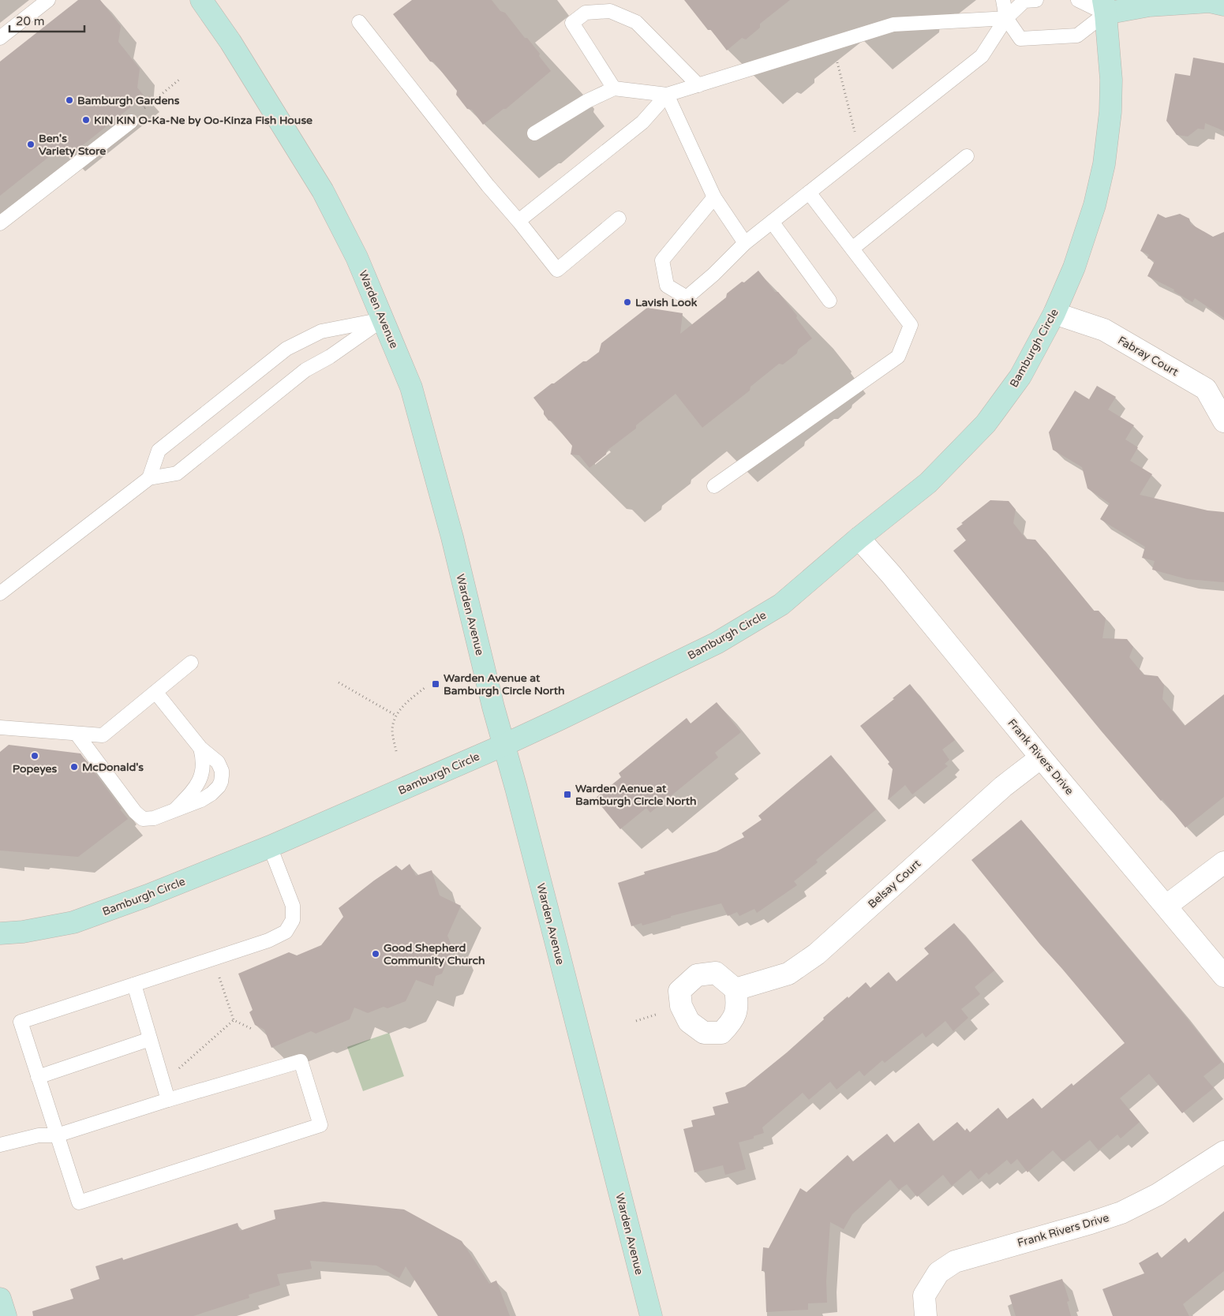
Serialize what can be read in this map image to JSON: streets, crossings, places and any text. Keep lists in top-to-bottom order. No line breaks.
{"streets":{"street":["Warden Avenue","Bamburgh Circle","Fabray Court","Frank Rivers Drive","Belsay Court"]},"crossings":[["Warden Avenue","Bamburgh Circle"],["Bamburgh Circle","Fabray Court"],["Bamburgh Circle","Frank Rivers Drive"],["Frank Rivers Drive","Belsay Court"]],"places":{"other":["Bamburgh Gardens","KIN KIN O-Ka-Ne by Oo-Kinza Fish House","Ben's Variety Store","Lavish Look","Popeyes","McDonald's","Good Shepherd Community Church"],"transit":["Warden Avenue at Bamburgh Circle North","Warden Aenue at Bamburgh Circle North"]},"scale_bar":"20 m"}
